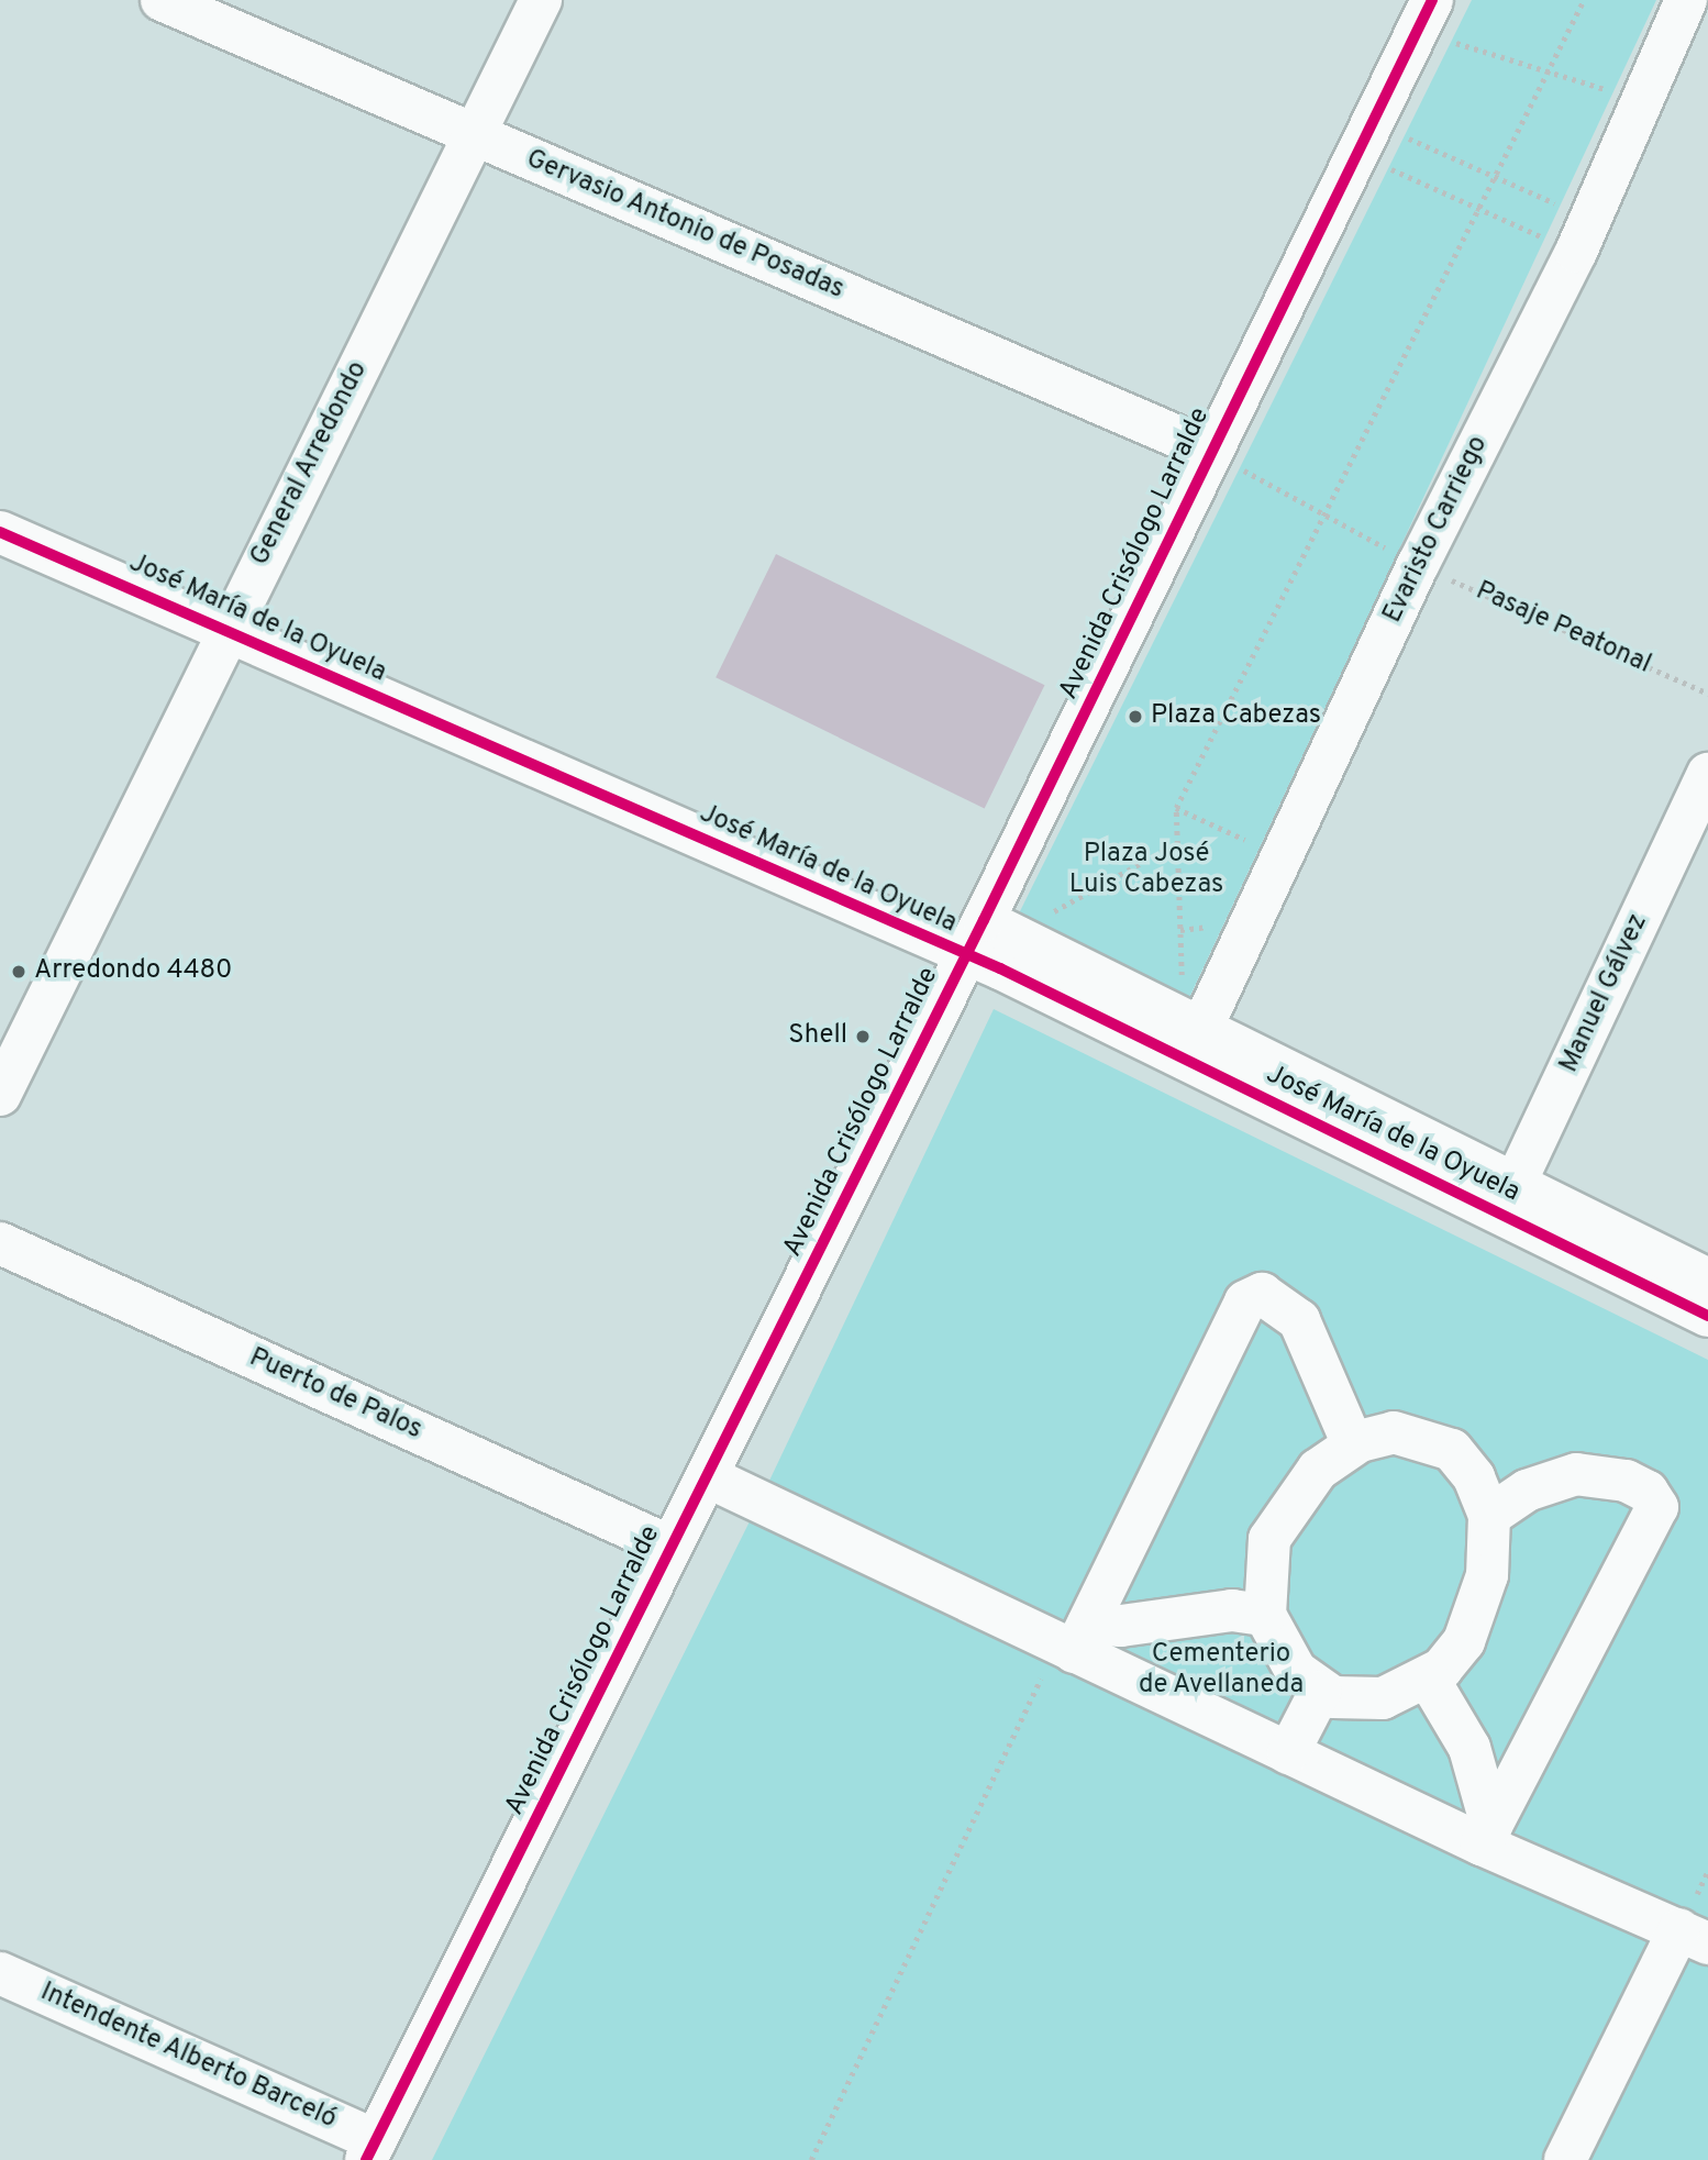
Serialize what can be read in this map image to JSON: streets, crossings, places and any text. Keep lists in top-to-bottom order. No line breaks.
{"streets":{"street":["Gervasio Antonio de Posadas","General Arredondo","Evaristo Carriego","Avenida Crisólogo Larralde","José María de la Oyuela","Manuel Gálvez","Puerto de Palos","Intendente Alberto Barceló"],"path":["Pasaje Peatonal"]},"crossings":[["Gervasio Antonio de Posadas","General Arredondo"],["Gervasio Antonio de Posadas","Avenida Crisólogo Larralde"],["Gervasio Antonio de Posadas","Pasaje Peatonal"],["General Arredondo","José María de la Oyuela"],["Evaristo Carriego","José María de la Oyuela"],["Evaristo Carriego","Pasaje Peatonal"],["Avenida Crisólogo Larralde","José María de la Oyuela"],["Avenida Crisólogo Larralde","Pasaje Peatonal"],["Avenida Crisólogo Larralde","Puerto de Palos"],["Avenida Crisólogo Larralde","Intendente Alberto Barceló"],["José María de la Oyuela","Manuel Gálvez"]],"parks":["Plaza José Luis Cabezas","Cementerio de Avellaneda"],"places":["Plaza Cabezas","Arredondo 4480","Shell"]}
